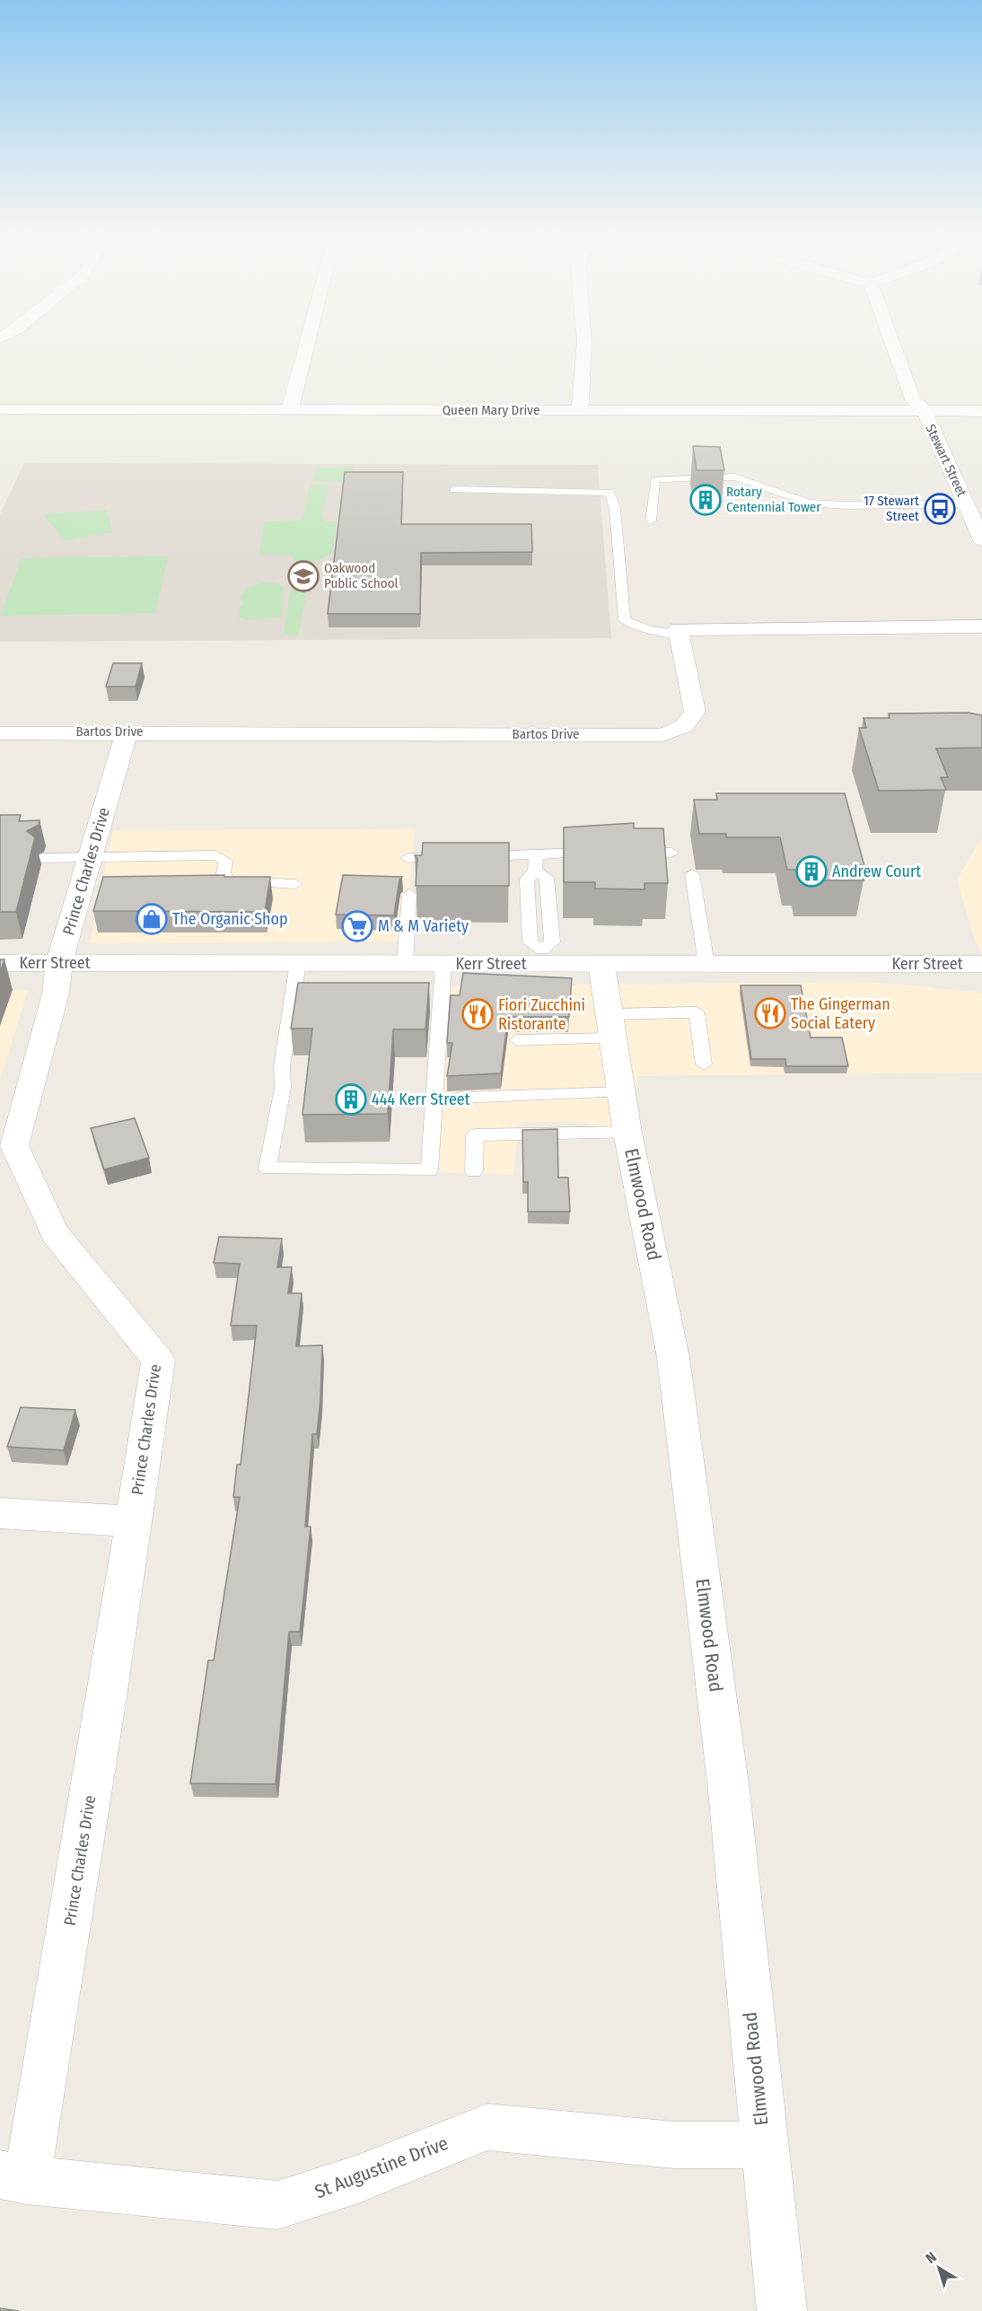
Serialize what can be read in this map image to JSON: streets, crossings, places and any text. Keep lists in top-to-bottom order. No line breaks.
{"streets":{"street":["Queen Mary Drive","Stewart Street","Bartos Drive","Prince Charles Drive","Kerr Street","Elmwood Road","St Augustine Drive"]},"crossings":[["Queen Mary Drive","Stewart Street"],["Bartos Drive","Prince Charles Drive"],["Prince Charles Drive","Kerr Street"],["Prince Charles Drive","St Augustine Drive"],["Kerr Street","Elmwood Road"],["Elmwood Road","St Augustine Drive"]],"places":{"building":["Rotary Centennial Tower","Andrew Court","444 Kerr Street"],"bus stop":["17 Stewart Street"],"school or university":["Oakwood Public School"],"shop":["The Organic Shop"],"supermarket":["M & M Variety"],"restaurant":["The Gingerman Social Eatery","Fiori Zucchini Ristorante"]},"north":"top left"}
